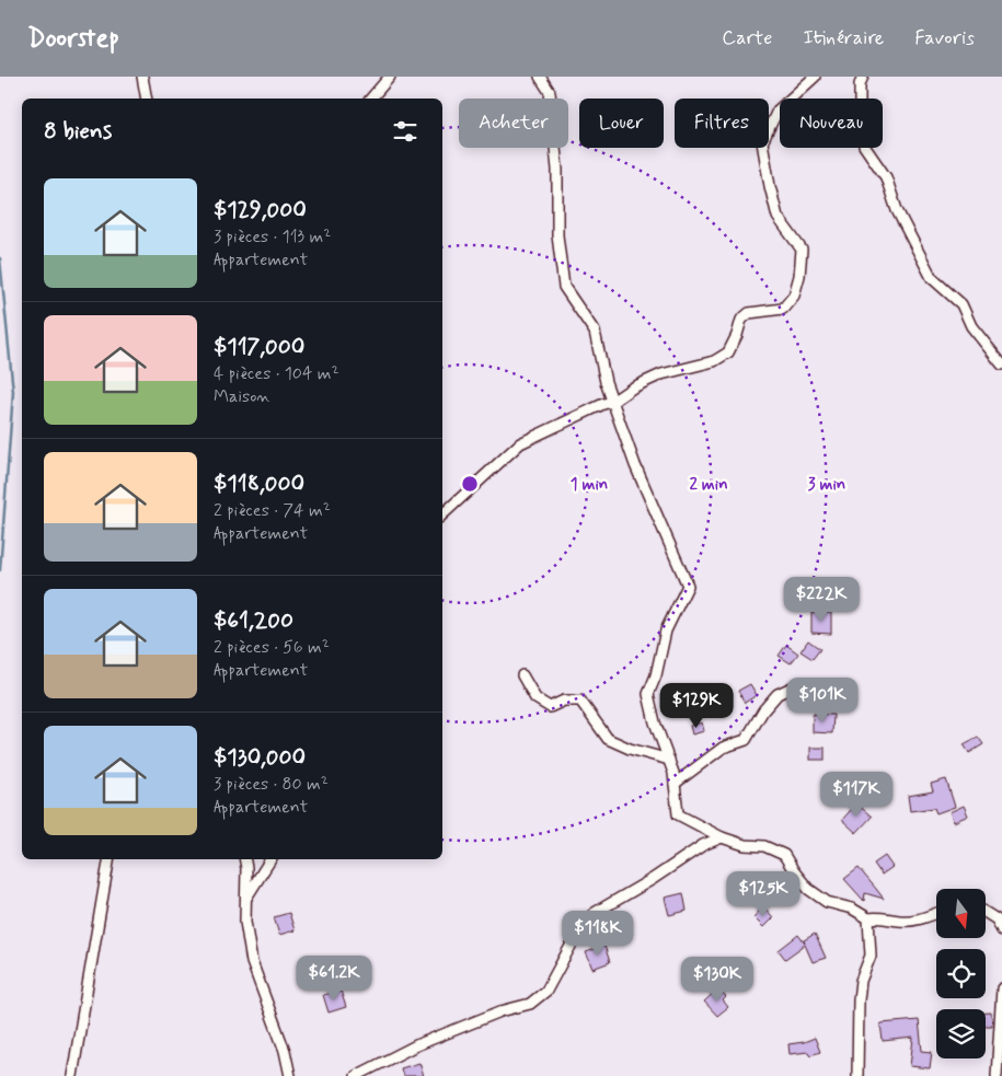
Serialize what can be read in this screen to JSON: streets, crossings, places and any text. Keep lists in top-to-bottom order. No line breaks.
{"north":"bottom","page":{"header":"Doorstep","nav":["Carte","Itinéraire","Favoris"],"chip":["Acheter","Louer","Filtres","Nouveau"],"heading":"8 biens","list":[{"name":"$129,000","note":"3 pièces · 113 m² · Appartement"},{"name":"$117,000","note":"4 pièces · 104 m² · Maison"},{"name":"$118,000","note":"2 pièces · 74 m² · Appartement"},{"name":"$61,200","note":"2 pièces · 56 m² · Appartement"},{"name":"$130,000","note":"3 pièces · 80 m² · Appartement"}],"price":["$222K","$101K","$129K","$117K","$125K","$118K","$61.2K","$130K"]},"rings":["1 min","2 min","3 min"]}
